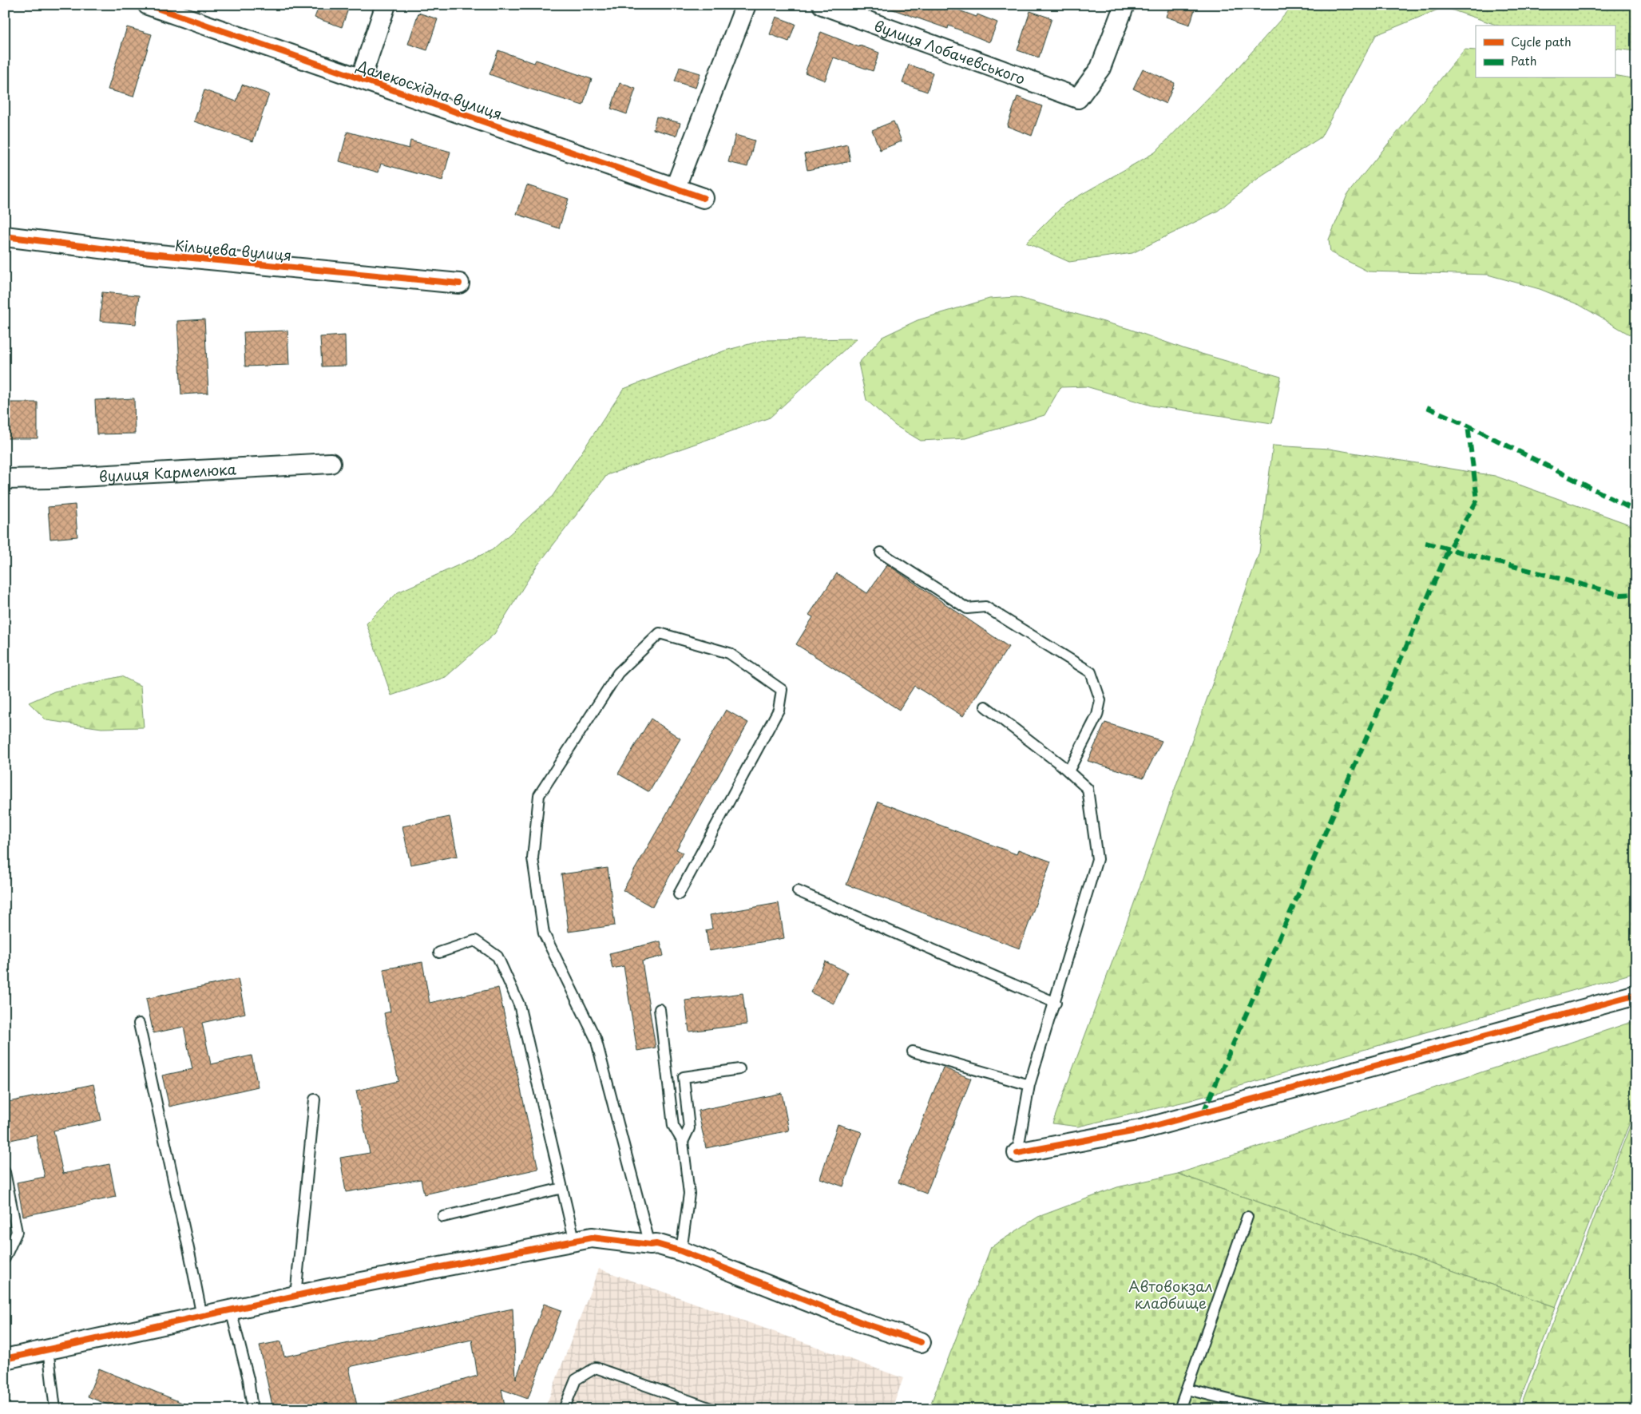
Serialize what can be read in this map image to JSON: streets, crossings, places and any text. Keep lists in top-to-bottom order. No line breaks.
{"streets":{"street":["вулиця Лобачевського","Далекосхідна вулиця","Кільцева вулиця","вулиця Кармелюка"]},"parks":["Автовокзал кладбище"],"legend":["Cycle path","Path"]}
